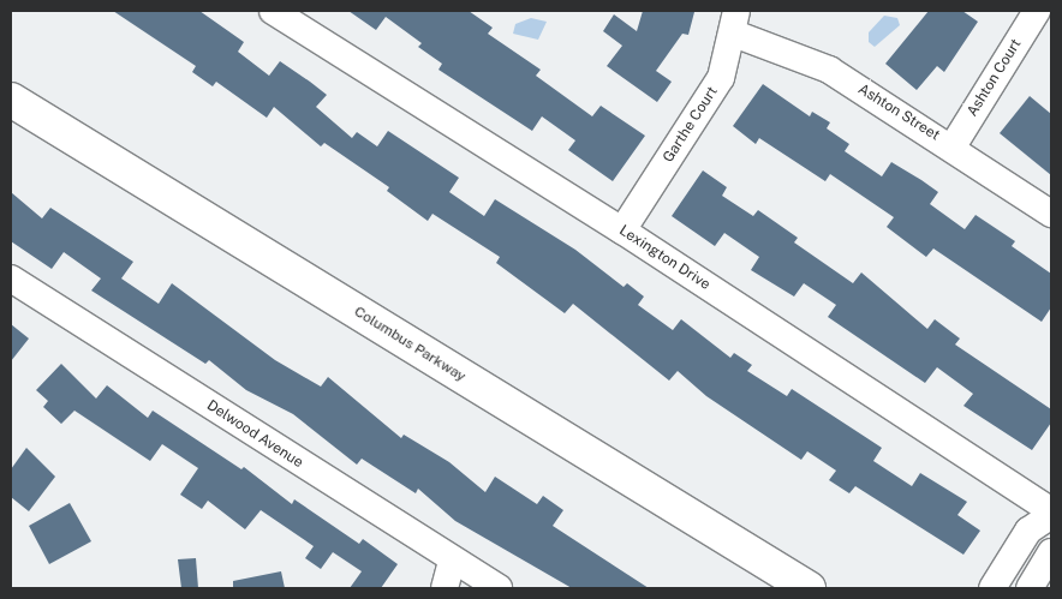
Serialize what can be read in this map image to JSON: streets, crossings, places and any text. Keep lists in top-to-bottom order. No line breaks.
{"streets":{"main road":["Columbus Parkway"],"street":["Ashton Court","Ashton Street","Garthe Court","Lexington Drive","Delwood Avenue"]},"crossings":[["Ashton Court","Ashton Street"],["Ashton Street","Garthe Court"],["Garthe Court","Lexington Drive"]]}
